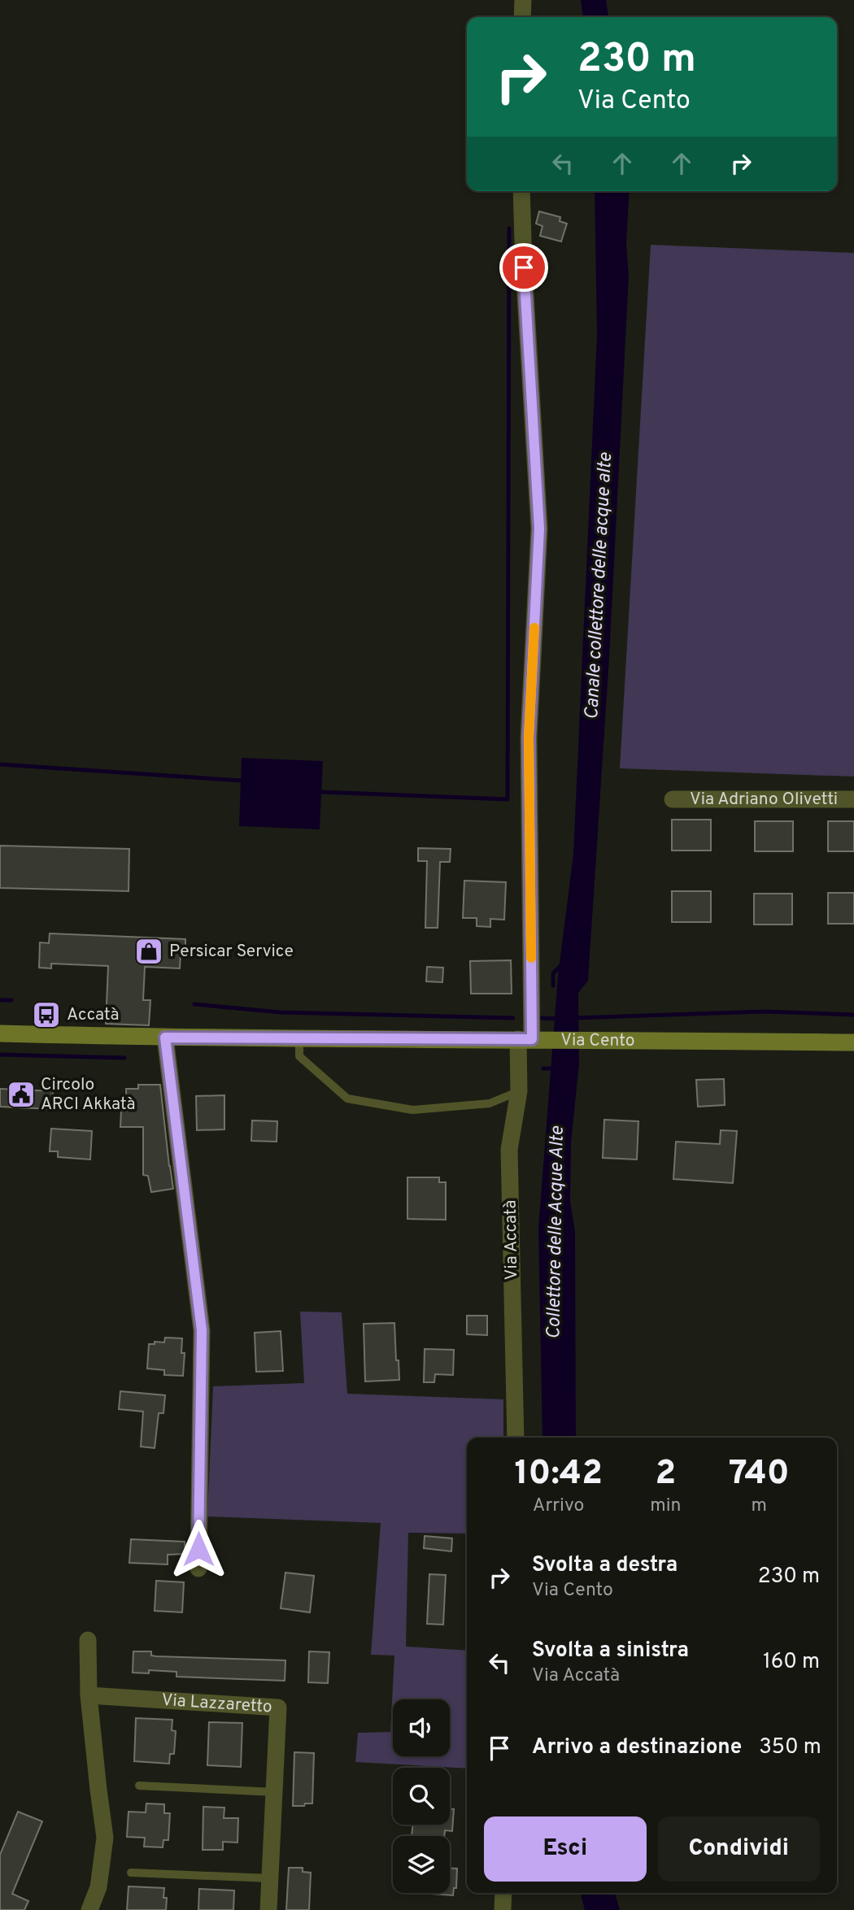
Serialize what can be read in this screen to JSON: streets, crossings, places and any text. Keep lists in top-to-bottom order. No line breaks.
{"streets":{"main road":["Via Cento"],"street":["Via Adriano Olivetti","Via Accatà","Via Lazzaretto"]},"crossings":[["Via Cento","Via Accatà"]],"water":["Canale collettore delle acque alte","Collettore delle Acque Alte"],"places":{"shop":["Persicar Service"],"bus stop":["Accatà"],"public building":["Circolo ARCI Akkatà"]},"page":{"turn":["230 m","Via Cento"],"eta":["10:42","Arrivo","2","min","740","m"],"list":[{"name":"Svolta a destra","note":"Via Cento","value":"230 m"},{"name":"Svolta a sinistra","note":"Via Accatà","value":"160 m"},{"name":"Arrivo a destinazione","value":"350 m"}],"buttons":["Esci","Condividi"]}}
